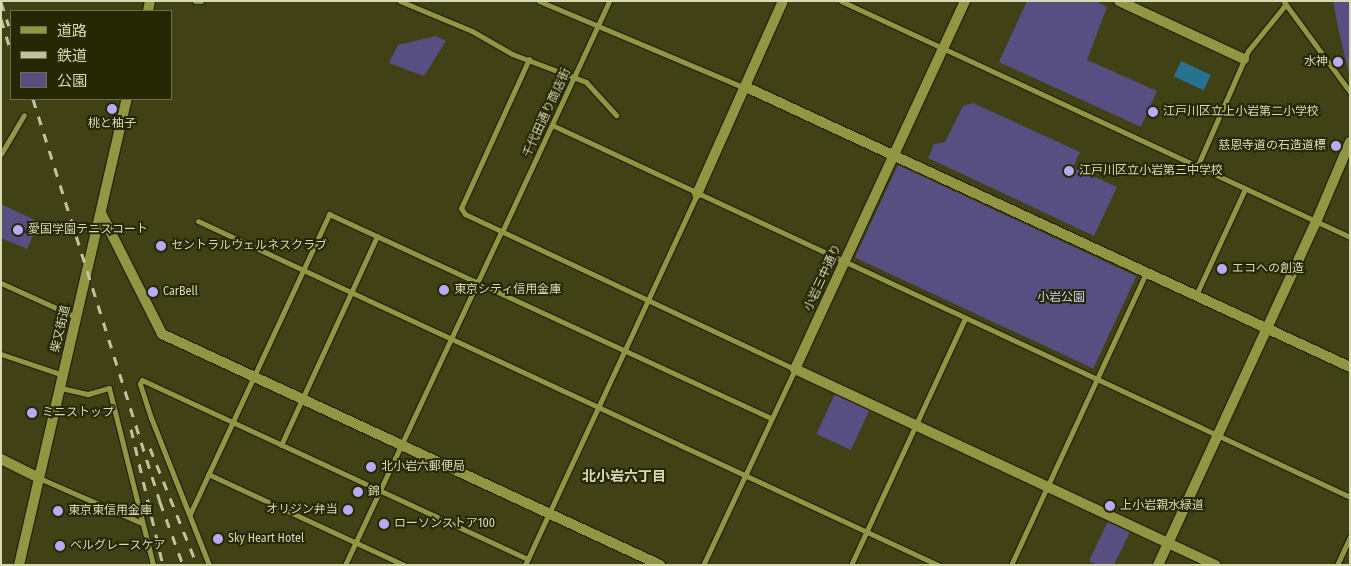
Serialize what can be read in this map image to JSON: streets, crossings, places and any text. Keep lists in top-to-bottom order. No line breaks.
{"streets":{"street":["千代田通り商店街","小岩三中通り","柴又街道"]},"districts":["北小岩六丁目"],"parks":["小岩公園"],"places":["水神","桃と柚子","江戸川区立上小岩第二小学校","慈恩寺道の石造道標","江戸川区立小岩第三中学校","愛国学園テニスコート","セントラルウェルネスクラブ","エコへの創造","東京シティ信用金庫","CarBell","ミニストップ","北小岩六郵便局","錦","上小岩親水緑道","オリジン弁当","東京東信用金庫","ローソンストア100","Sky Heart Hotel","ベルグレースケア"],"legend":["道路","鉄道","公園"]}
